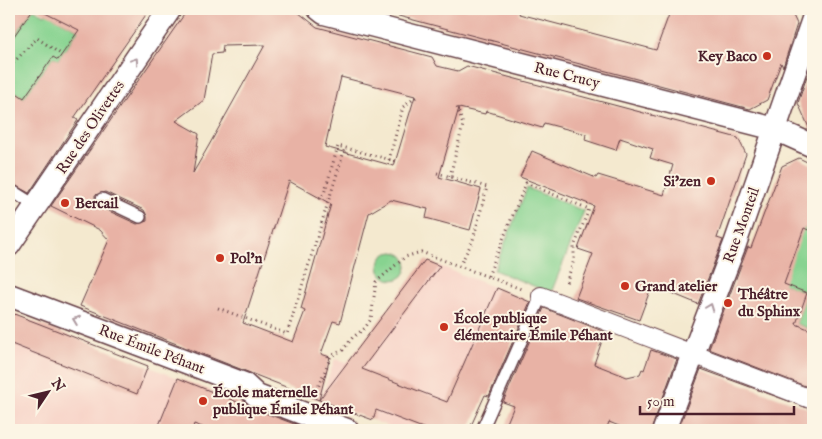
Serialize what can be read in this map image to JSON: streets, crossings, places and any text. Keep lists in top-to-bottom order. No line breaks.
{"streets":{"street":["Rue Crucy","Rue des Olivettes","Rue Monteil","Rue Émile Péhant"]},"crossings":[["Rue Crucy","Rue Monteil"]],"one_way":["Rue des Olivettes","Rue Monteil","Rue Émile Péhant"],"places":["Key Baco","Si'zen","Bercail","Pol'n","Grand atelier","Théâtre du Sphinx","École publique élémentaire Émile Péhant","École maternelle publique Émile Péhant"],"scale_bar":"50 m","north":"top right"}
